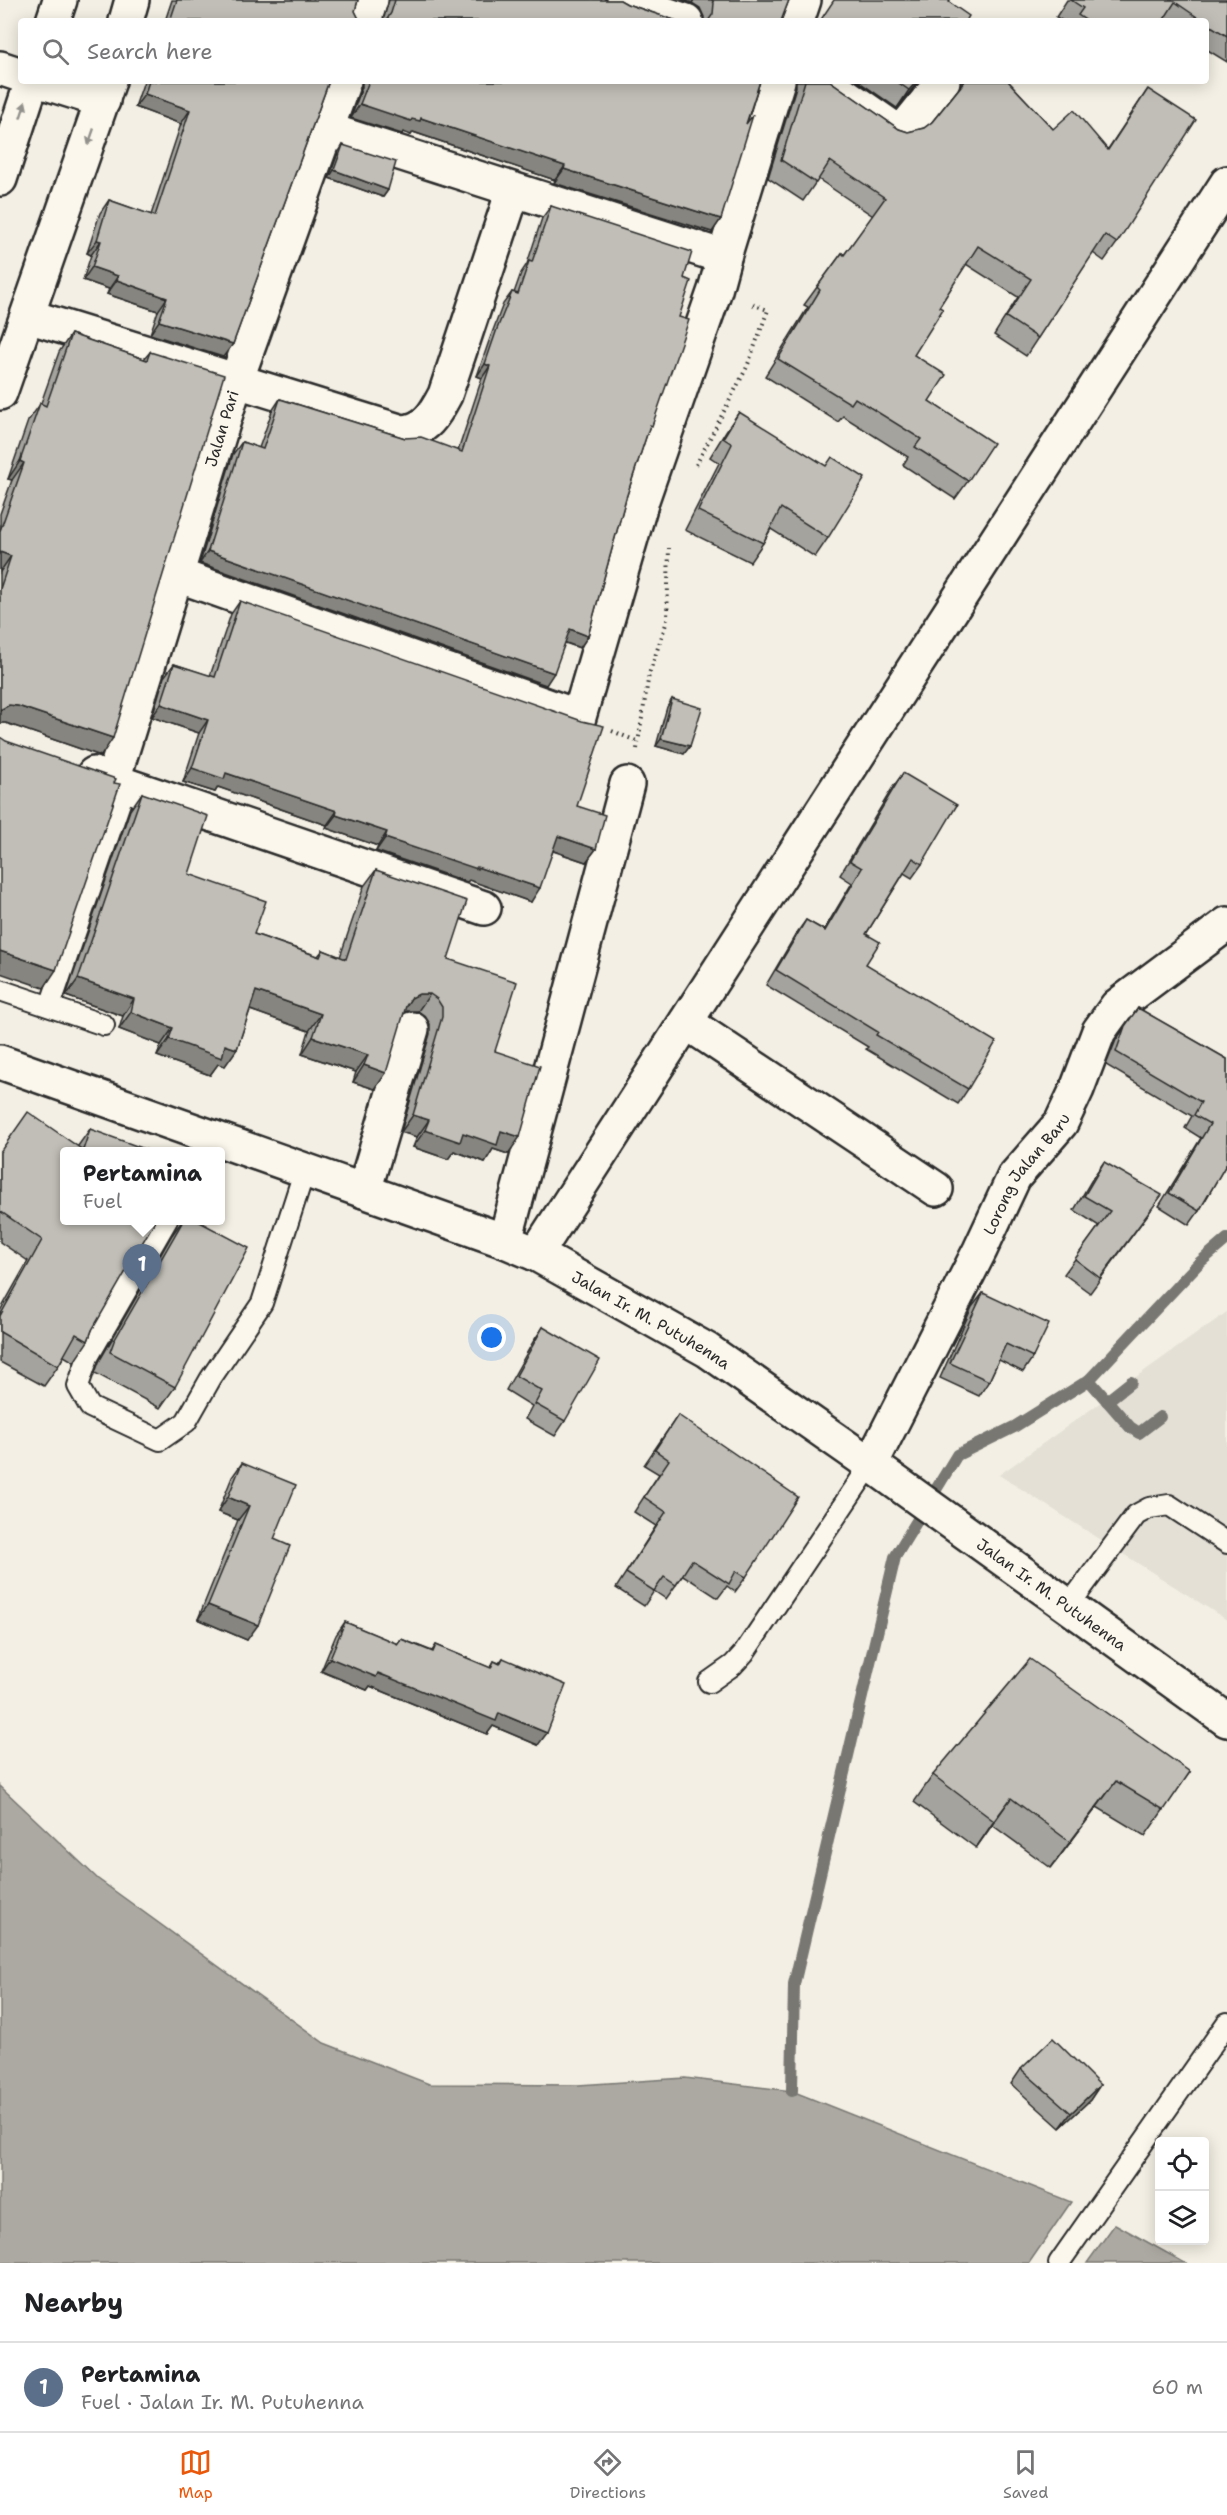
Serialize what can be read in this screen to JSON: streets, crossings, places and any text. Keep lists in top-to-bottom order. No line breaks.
{"streets":{"main road":["Jalan Pari","Lorong Jalan Baru","Jalan Ir. M. Putuhenna"]},"crossings":[["Lorong Jalan Baru","Jalan Ir. M. Putuhenna"]],"page":{"search":"Search here","popup":["Pertamina","Fuel"],"pins":"1","heading":"Nearby","list":[{"mark":"1","name":"Pertamina","note":"Fuel · Jalan Ir. M. Putuhenna","value":"60 m"}],"nav":["Map","Directions","Saved"]}}
